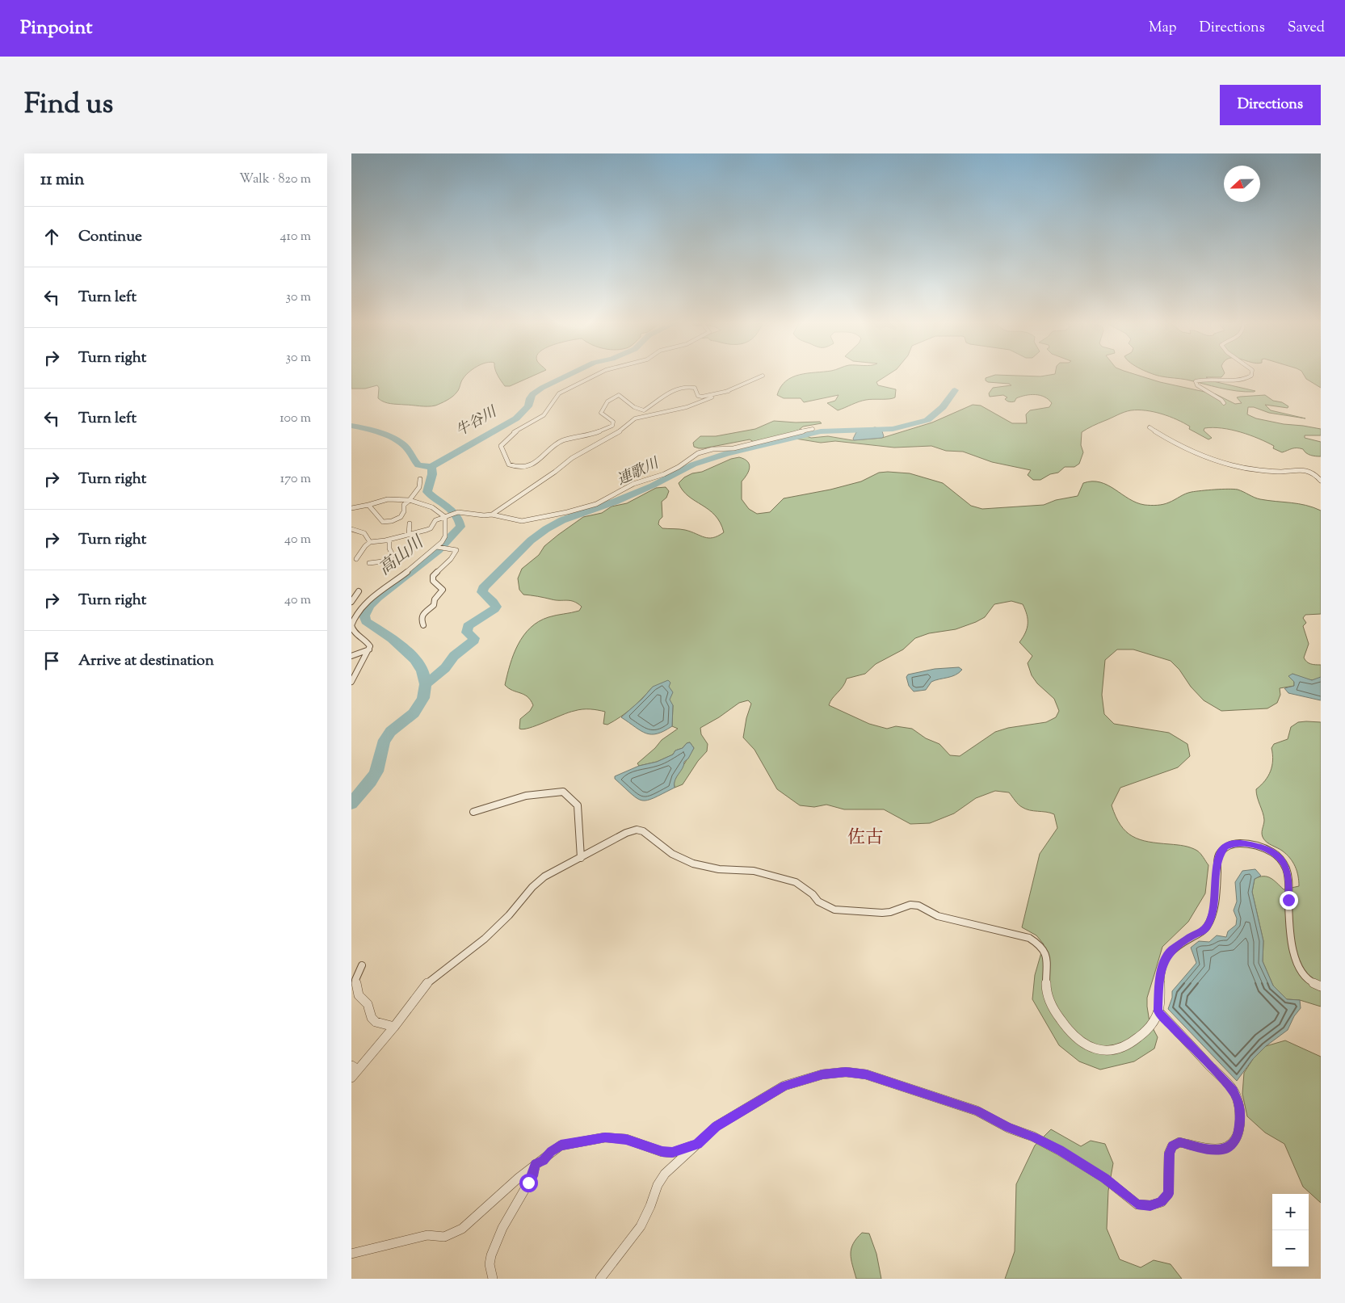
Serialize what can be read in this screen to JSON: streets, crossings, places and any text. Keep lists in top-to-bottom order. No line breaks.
{"districts":["佐古"],"water":["牛谷川","連歌川","高山川"],"north":"left","page":{"header":"Pinpoint","nav":["Map","Directions","Saved"],"title":"Find us","buttons":"Directions","heading":["11 min","Walk · 820 m"],"list":[["Continue","410 m"],["Turn left","30 m"],["Turn right","30 m"],["Turn left","100 m"],["Turn right","170 m"],["Turn right","40 m"],["Turn right","40 m"],"Arrive at destination"],"map_buttons":["+","−"]}}
